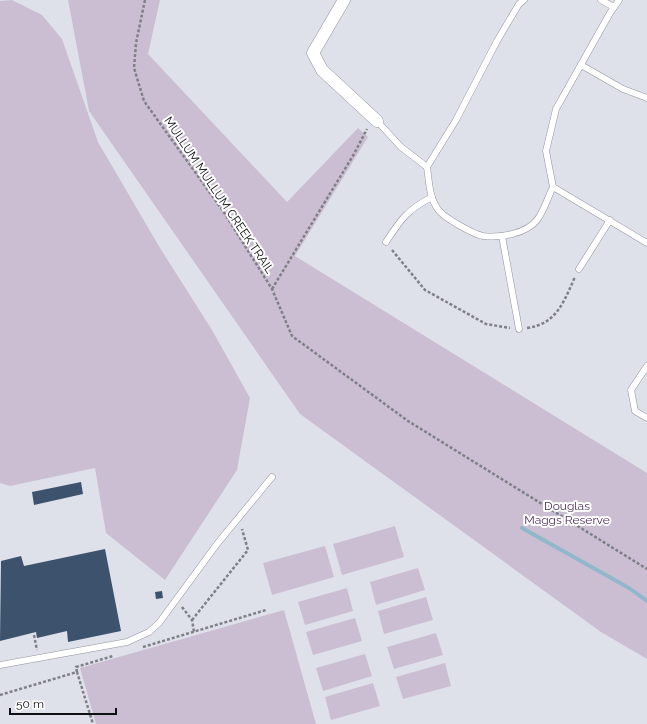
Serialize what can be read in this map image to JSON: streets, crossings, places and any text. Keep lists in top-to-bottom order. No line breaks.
{"streets":{"path":["MULLUM MULLUM CREEK TRAIL"]},"parks":["Douglas Maggs Reserve"],"scale_bar":"50 m"}
